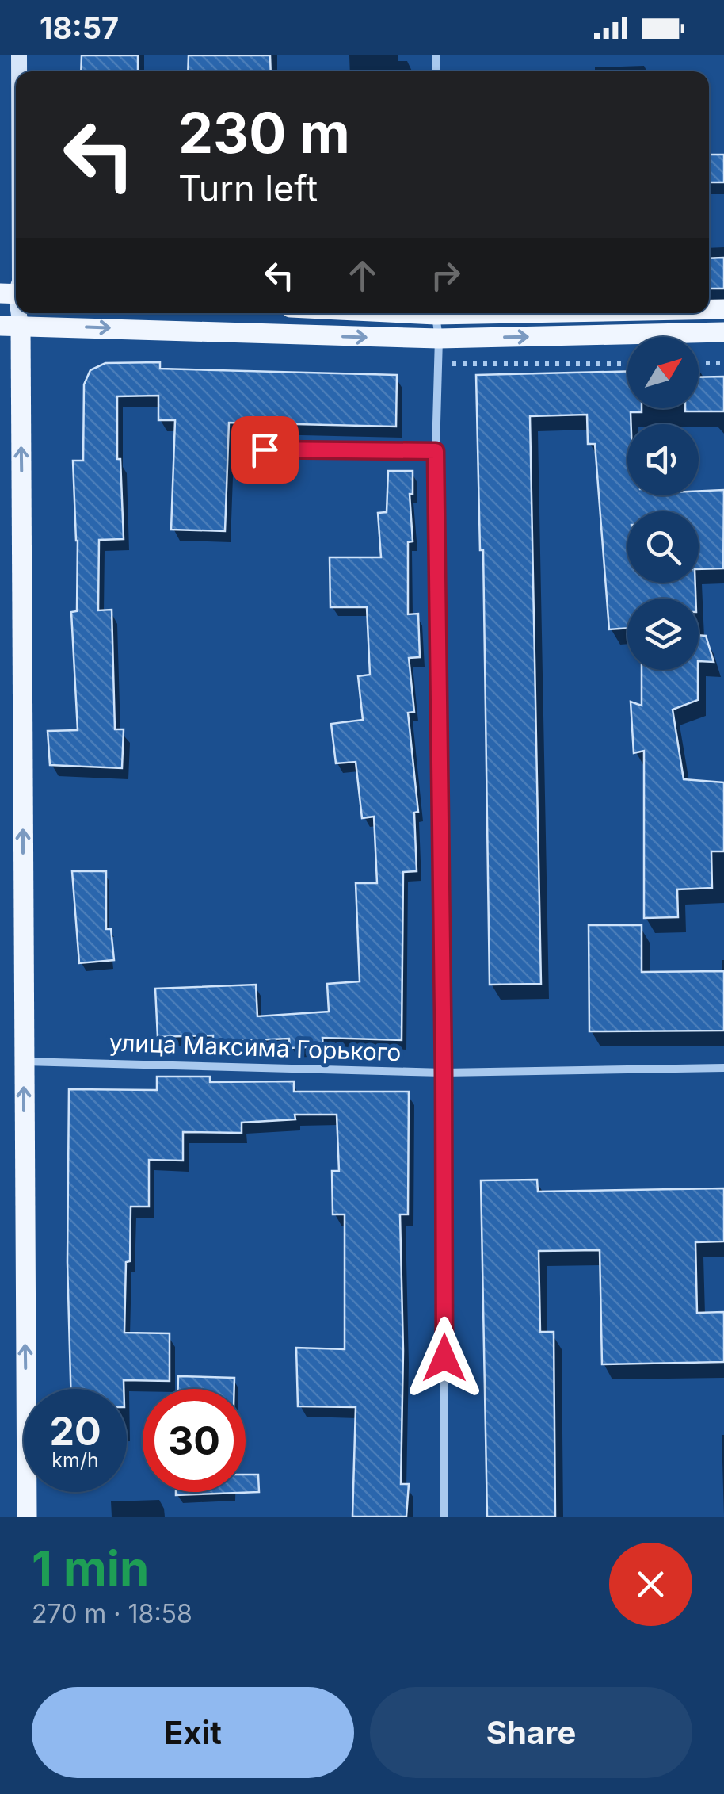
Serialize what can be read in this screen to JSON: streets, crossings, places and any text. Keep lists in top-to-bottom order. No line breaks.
{"streets":{"street":["улица Максима Горького"]},"north":"top right","page":{"status":"18:57","turn":["230 m","Turn left"],"speed":"20 km/h","limit":"30","heading":["1 min","270 m · 18:58"],"buttons":["Exit","Share"]}}
